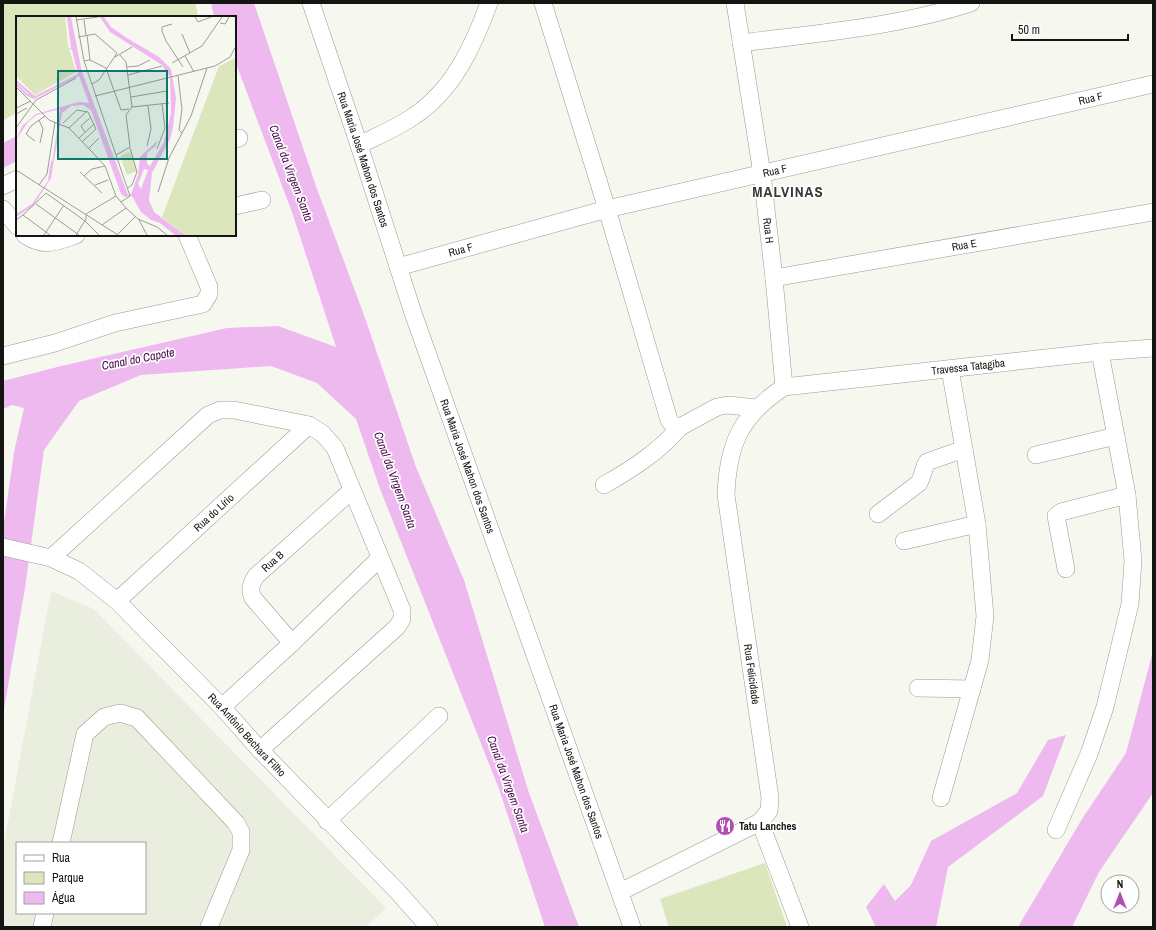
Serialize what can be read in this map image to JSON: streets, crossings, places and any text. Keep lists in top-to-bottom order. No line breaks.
{"streets":{"street":["Rua F","Rua Maria José Mahon dos Santos","Rua H","Rua E","Travessa Tatagiba","Rua do Lírio","Rua B","Rua Felicidade","Rua Antônio Bechara Filho"]},"crossings":[["Rua F","Rua Maria José Mahon dos Santos"],["Rua F","Rua H"],["Rua H","Rua E"],["Rua H","Travessa Tatagiba"],["Rua H","Rua Felicidade"],["Travessa Tatagiba","Rua Felicidade"],["Rua do Lírio","Rua Antônio Bechara Filho"]],"districts":["MALVINAS"],"water":["Canal da Virgem Santa","Canal do Capote"],"places":{"restaurant":["Tatu Lanches"]},"legend":["Rua","Parque","Água"],"scale_bar":"50 m","north":"top"}
